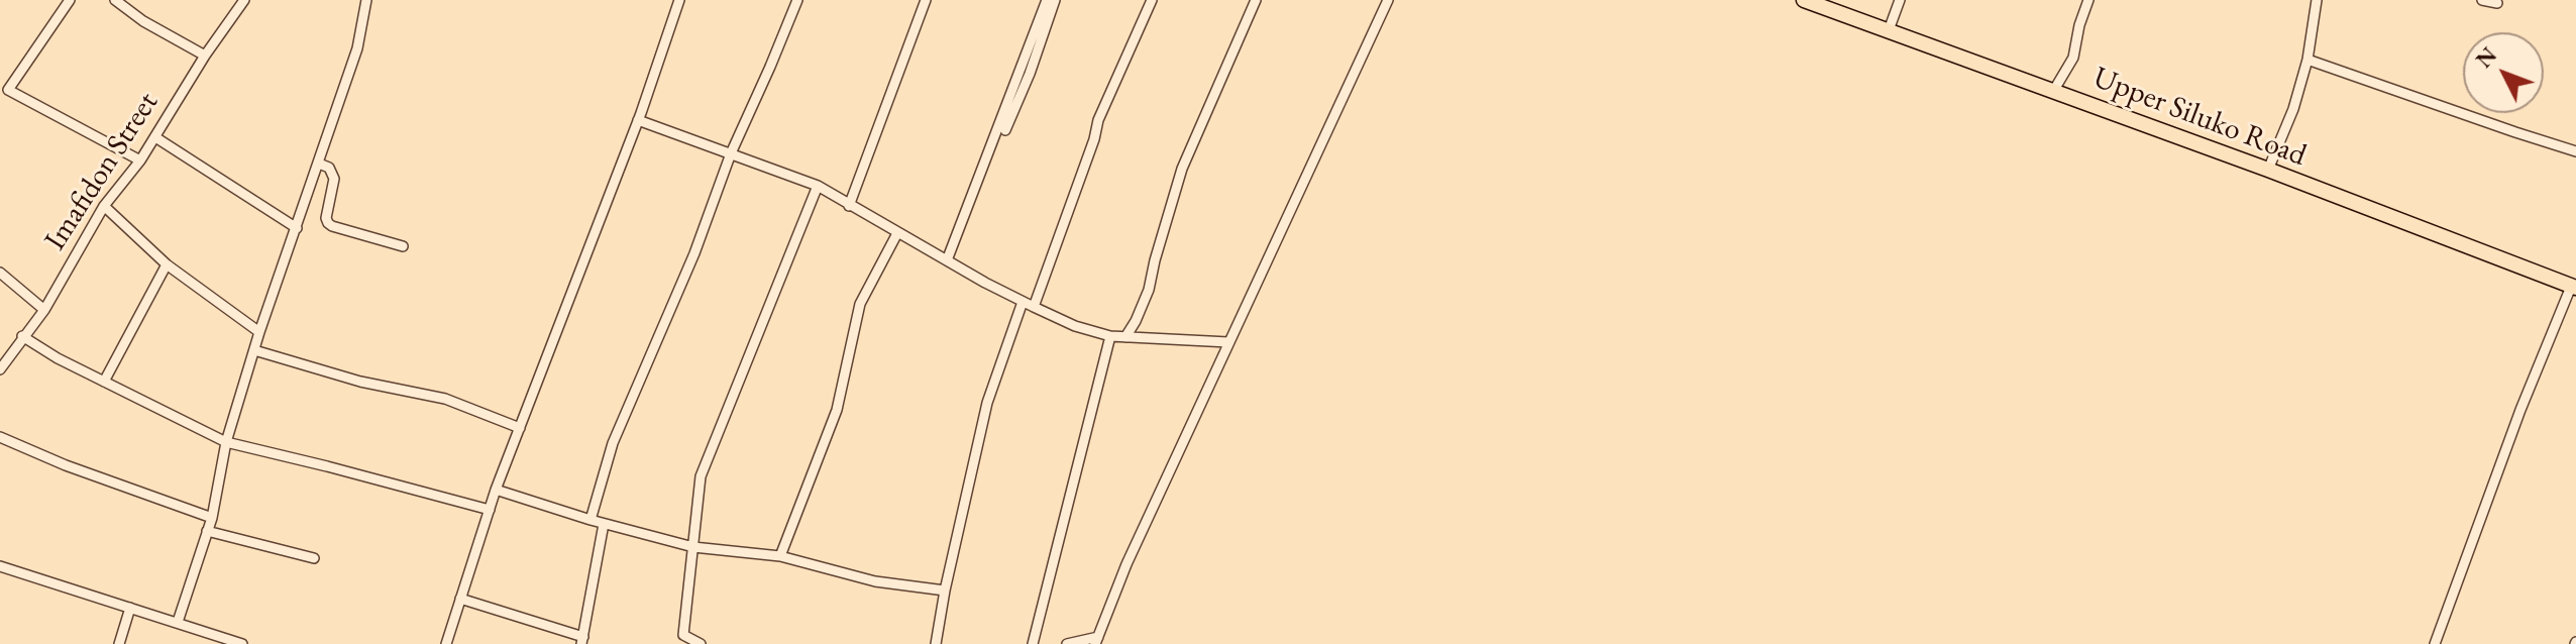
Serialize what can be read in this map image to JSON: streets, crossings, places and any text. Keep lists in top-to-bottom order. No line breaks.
{"streets":{"main road":["Upper Siluko Road"],"street":["Imafidon Street"]},"north":"top left"}
